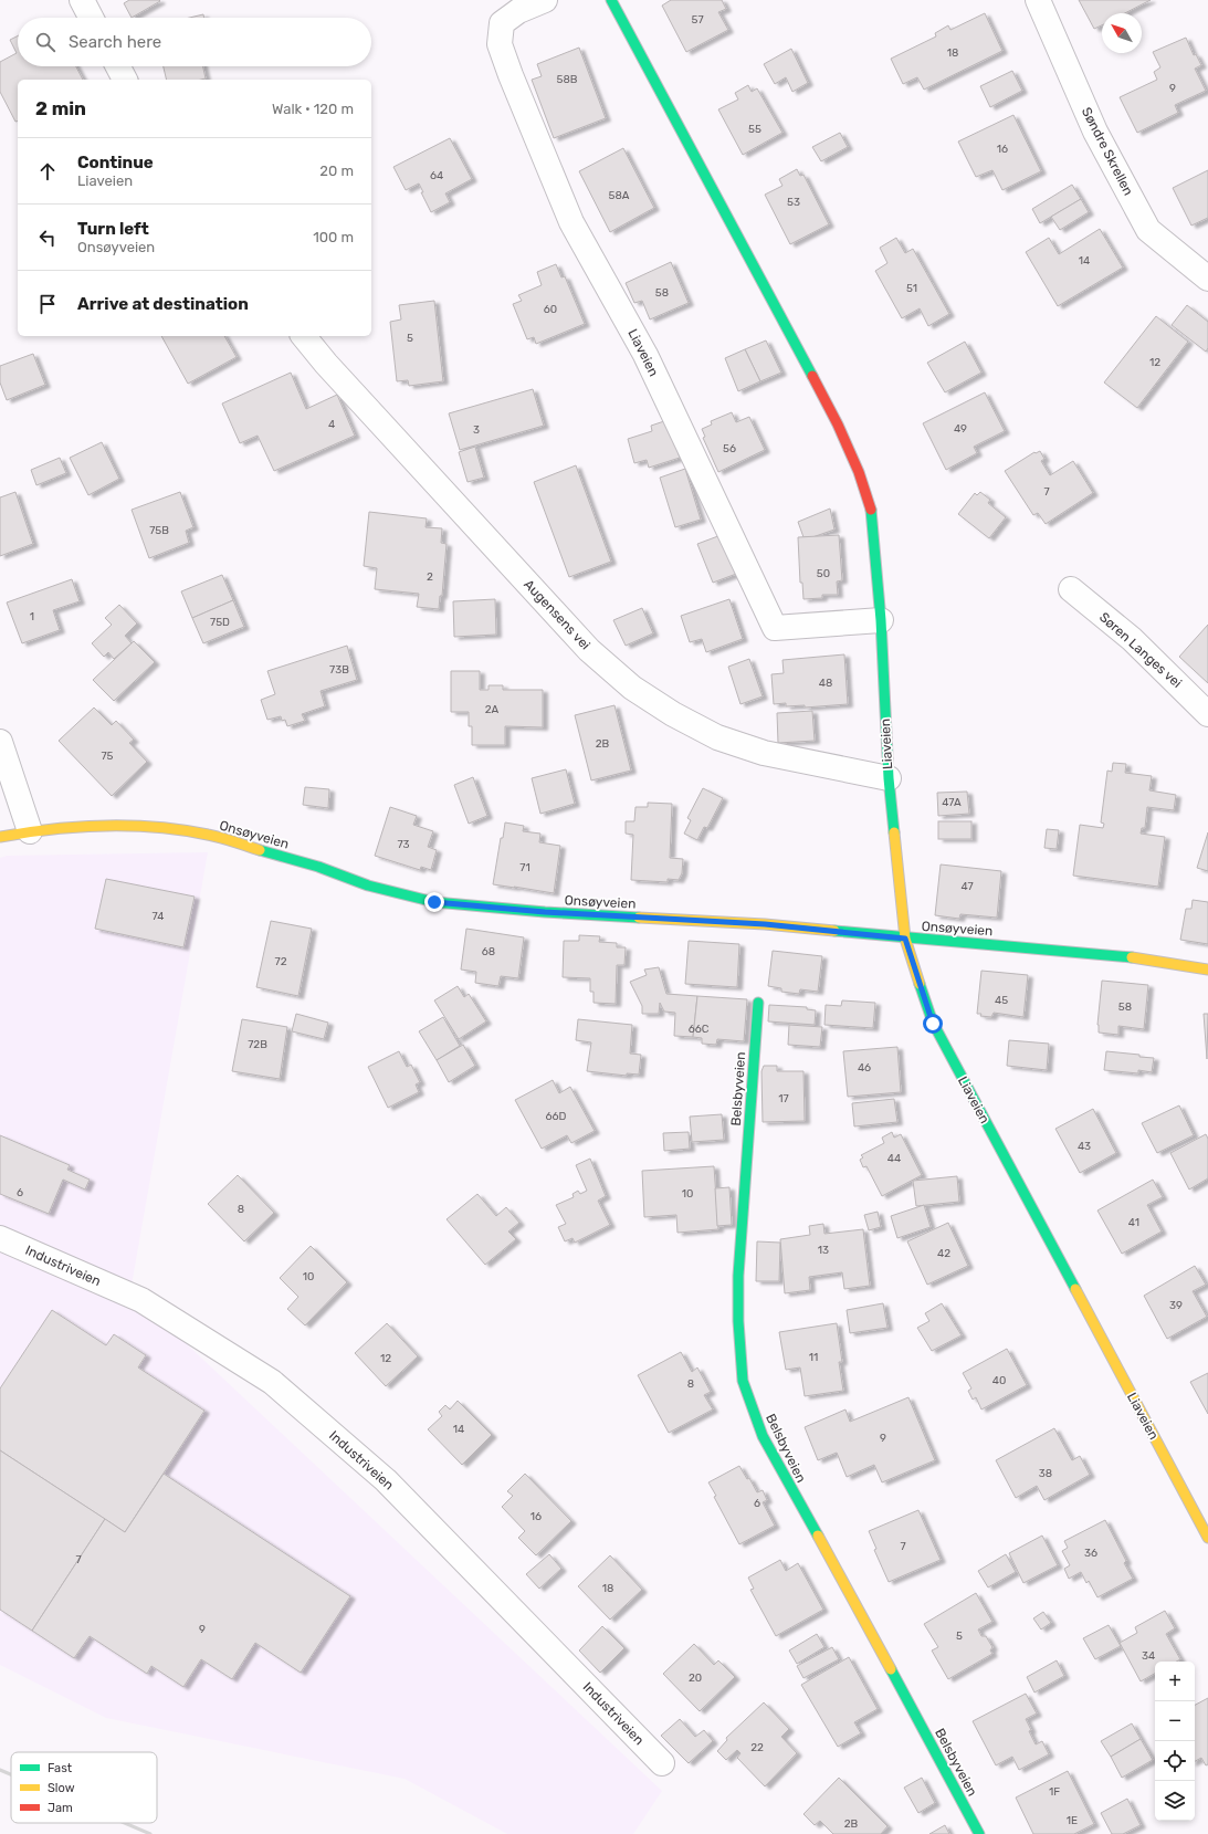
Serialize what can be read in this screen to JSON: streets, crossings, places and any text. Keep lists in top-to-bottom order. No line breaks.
{"streets":{"street":["Søndre Skrellen","Liaveien","Augensens vei","Søren Langes vei","Onsøyveien","Belsbyveien","Industriveien"]},"crossings":[["Liaveien","Augensens vei"],["Liaveien","Onsøyveien"]],"house_numbers":["57","18","58B","9","55","16","64","58A","53","14","51","58","60","5","12","4","49","3","56","7","75B","50","2","1","75D","73B","48","2A","2B","75","47A","73","71","47","74","68","72","45","58","66C","72B","46","17","66D","43","44","6","10","8","41","13","42","10","39","11","12","40","8","14","9","38","6","16","7","36","7","18","9","5","34","20","22","1F","1E","2B"],"legend":["Fast","Slow","Jam"],"north":"top left","page":{"search":"Search here","heading":["2 min","Walk · 120 m"],"list":[["Continue","Liaveien","20 m"],["Turn left","Onsøyveien","100 m"],"Arrive at destination"],"map_buttons":["+","−"]}}
